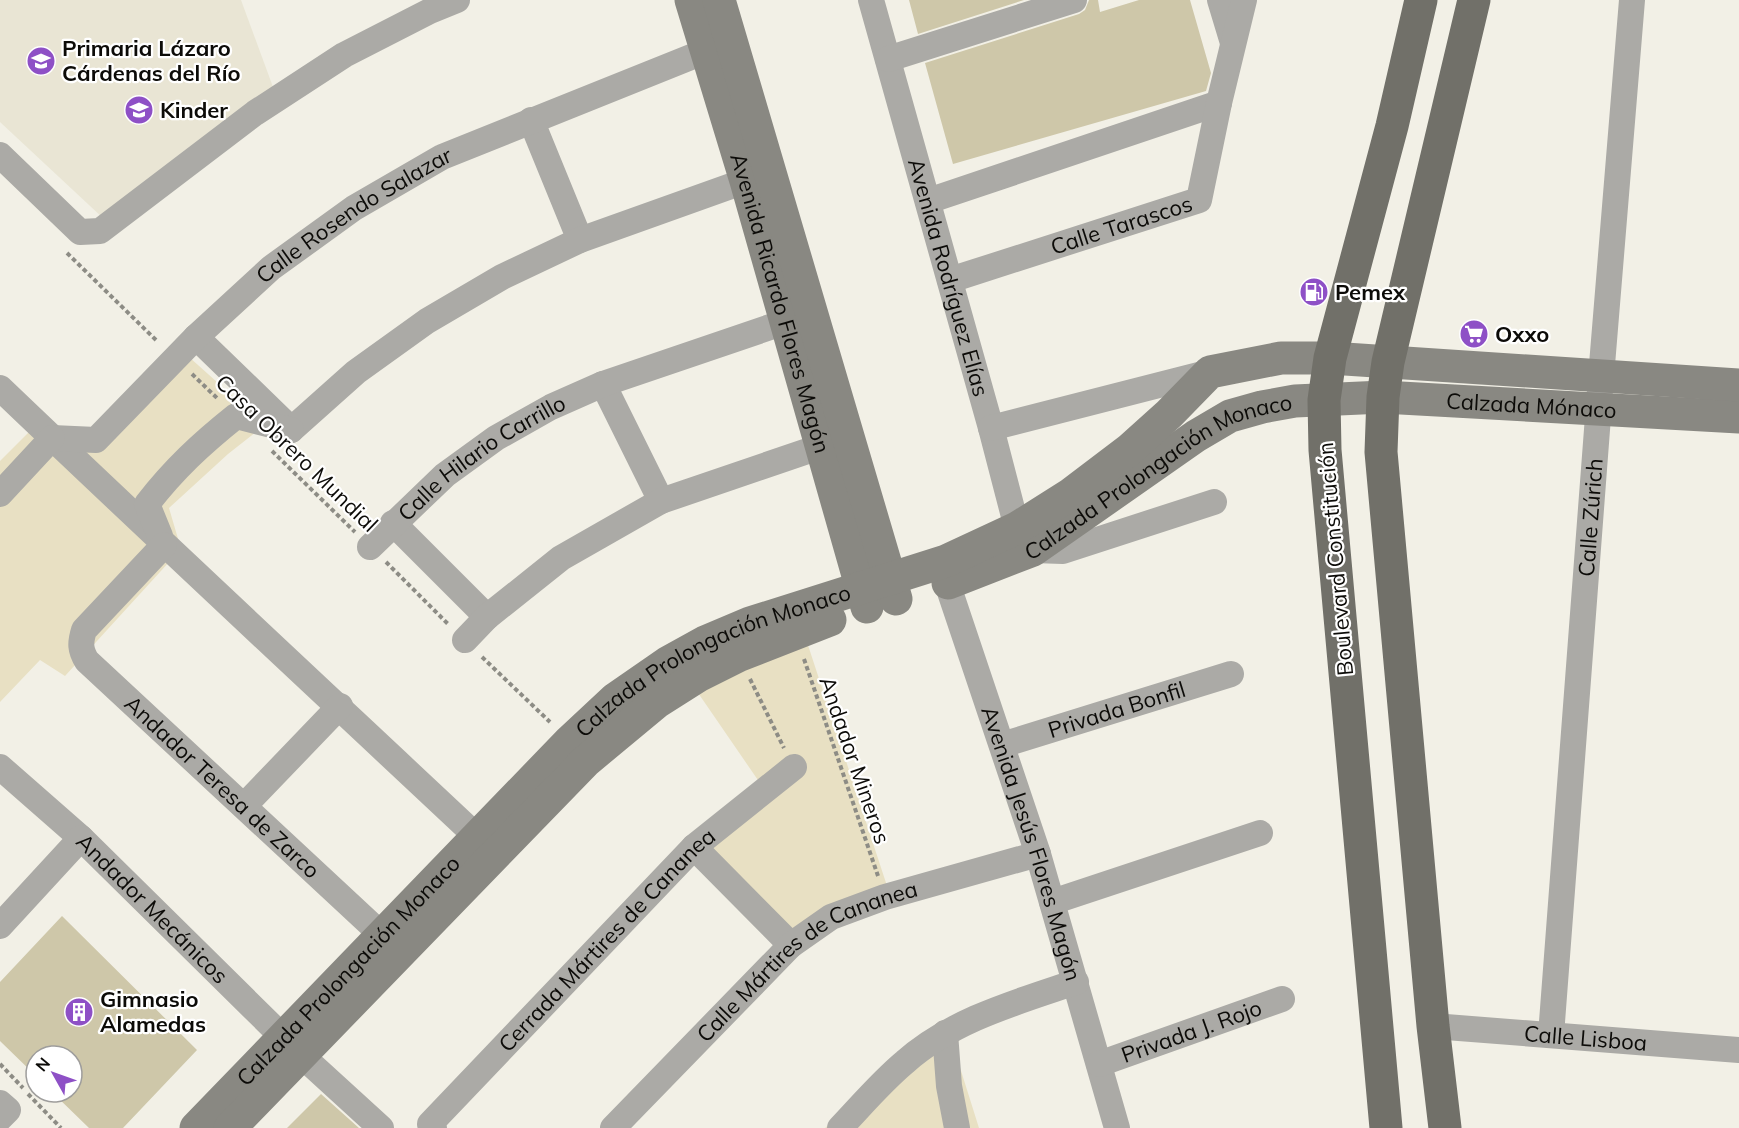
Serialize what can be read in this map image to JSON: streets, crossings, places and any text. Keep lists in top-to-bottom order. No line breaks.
{"streets":{"main road":["Boulevard Constitución"],"street":["Calle Rosendo Salazar","Calle Tarascos","Avenida Rodríguez Elías","Avenida Ricardo Flores Magón","Calzada Mónaco","Calle Hilario Carrillo","Calzada Prolongación Monaco","Calle Zúrich","Privada Bonfil","Andador Teresa de Zarco","Avenida Jesús Flores Magón","Andador Mecánicos","Cerrada Mártires de Cananea","Calle Mártires de Cananea","Privada J. Rojo","Calle Lisboa"],"path":["Casa Obrero Mundial","Andador Mineros"]},"crossings":[["Calle Rosendo Salazar","Avenida Ricardo Flores Magón"],["Calle Rosendo Salazar","Casa Obrero Mundial"],["Calle Tarascos","Avenida Rodríguez Elías"],["Avenida Rodríguez Elías","Calzada Prolongación Monaco"],["Avenida Ricardo Flores Magón","Calle Hilario Carrillo"],["Avenida Ricardo Flores Magón","Calzada Prolongación Monaco"],["Calzada Mónaco","Calzada Prolongación Monaco"],["Calzada Mónaco","Calle Zúrich"],["Calzada Mónaco","Boulevard Constitución"],["Casa Obrero Mundial","Calle Hilario Carrillo"],["Casa Obrero Mundial","Calzada Prolongación Monaco"],["Calzada Prolongación Monaco","Boulevard Constitución"],["Calzada Prolongación Monaco","Andador Mineros"],["Calzada Prolongación Monaco","Andador Teresa de Zarco"],["Calzada Prolongación Monaco","Avenida Jesús Flores Magón"],["Calzada Prolongación Monaco","Andador Mecánicos"],["Calle Zúrich","Calle Lisboa"],["Privada Bonfil","Avenida Jesús Flores Magón"],["Andador Mineros","Calle Mártires de Cananea"],["Avenida Jesús Flores Magón","Calle Mártires de Cananea"],["Avenida Jesús Flores Magón","Privada J. Rojo"]],"places":{"school or university":["Primaria Lázaro Cárdenas del Río","Kinder"],"fuel station":["Pemex"],"supermarket":["Oxxo"],"building":["Gimnasio Alamedas"]},"north":"top left"}
